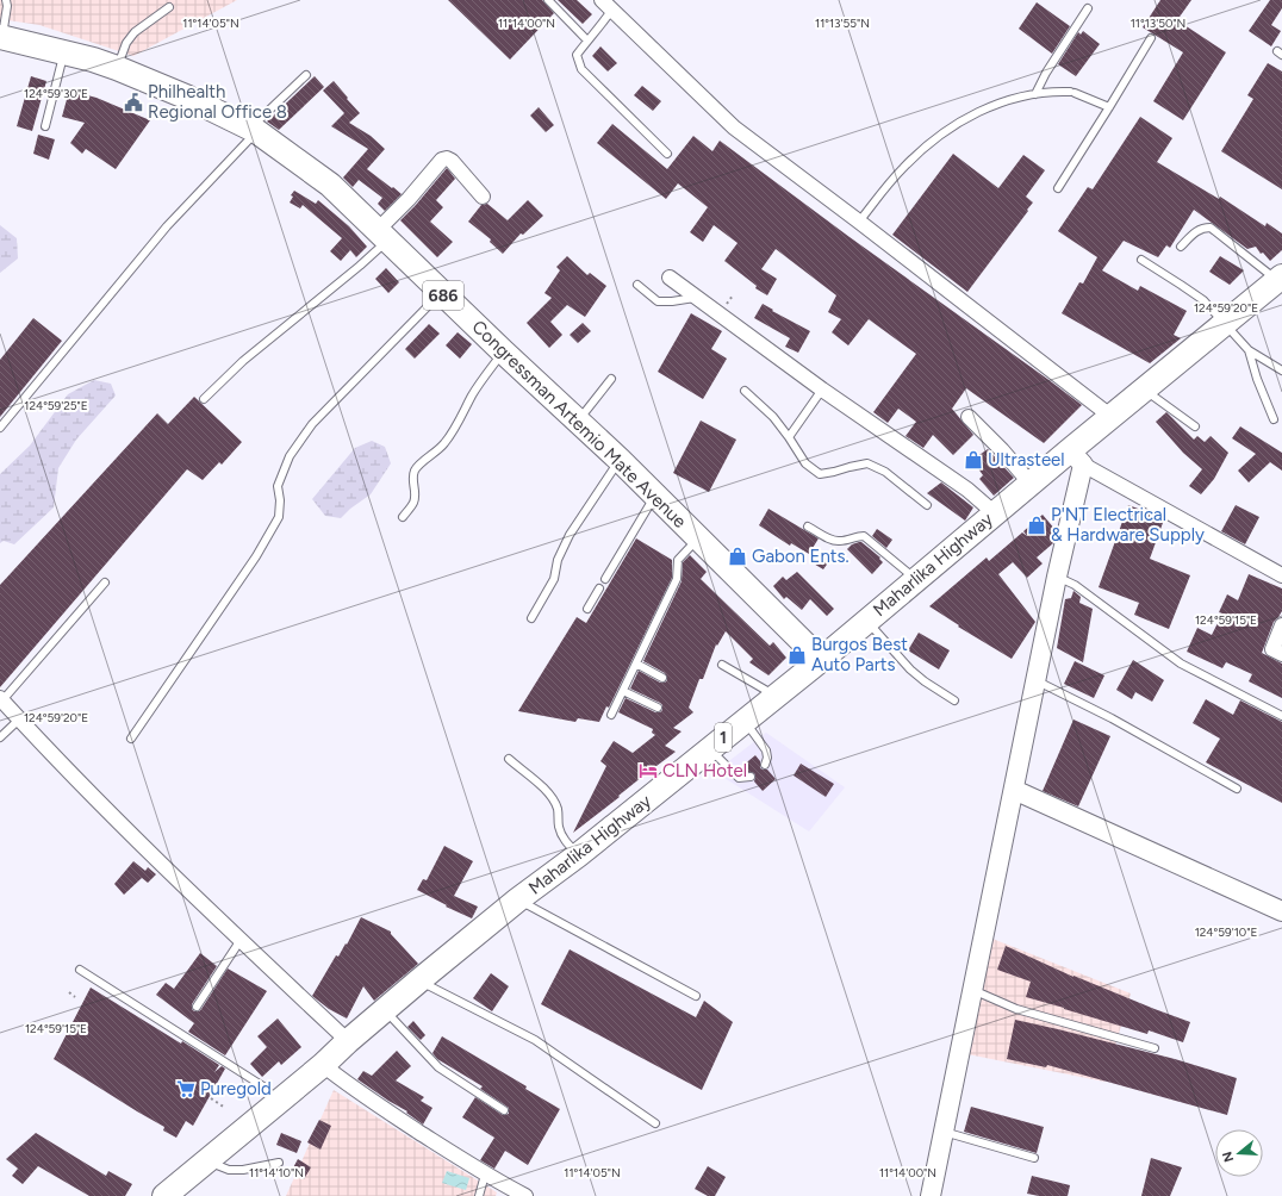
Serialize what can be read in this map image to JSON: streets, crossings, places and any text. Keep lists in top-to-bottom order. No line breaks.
{"streets":{"main road":["686","Congressman Artemio Mate Avenue","Maharlika Highway","1"]},"crossings":[["Congressman Artemio Mate Avenue","Maharlika Highway"]],"places":{"public building":["Philhealth Regional Office 8"],"shop":["Ultrasteel","P'NT Electrical & Hardware Supply","Gabon Ents.","Burgos Best Auto Parts"],"hotel":["CLN Hotel"],"supermarket":["Puregold"]},"north":"left","coordinates":["11°14'05\"N","11°14'00\"N","11°13'55\"N","11°13'50\"N","124°59'30\"E","124°59'20\"E","124°59'25\"E","124°59'15\"E","124°59'10\"E","11°14'10\"N"]}
